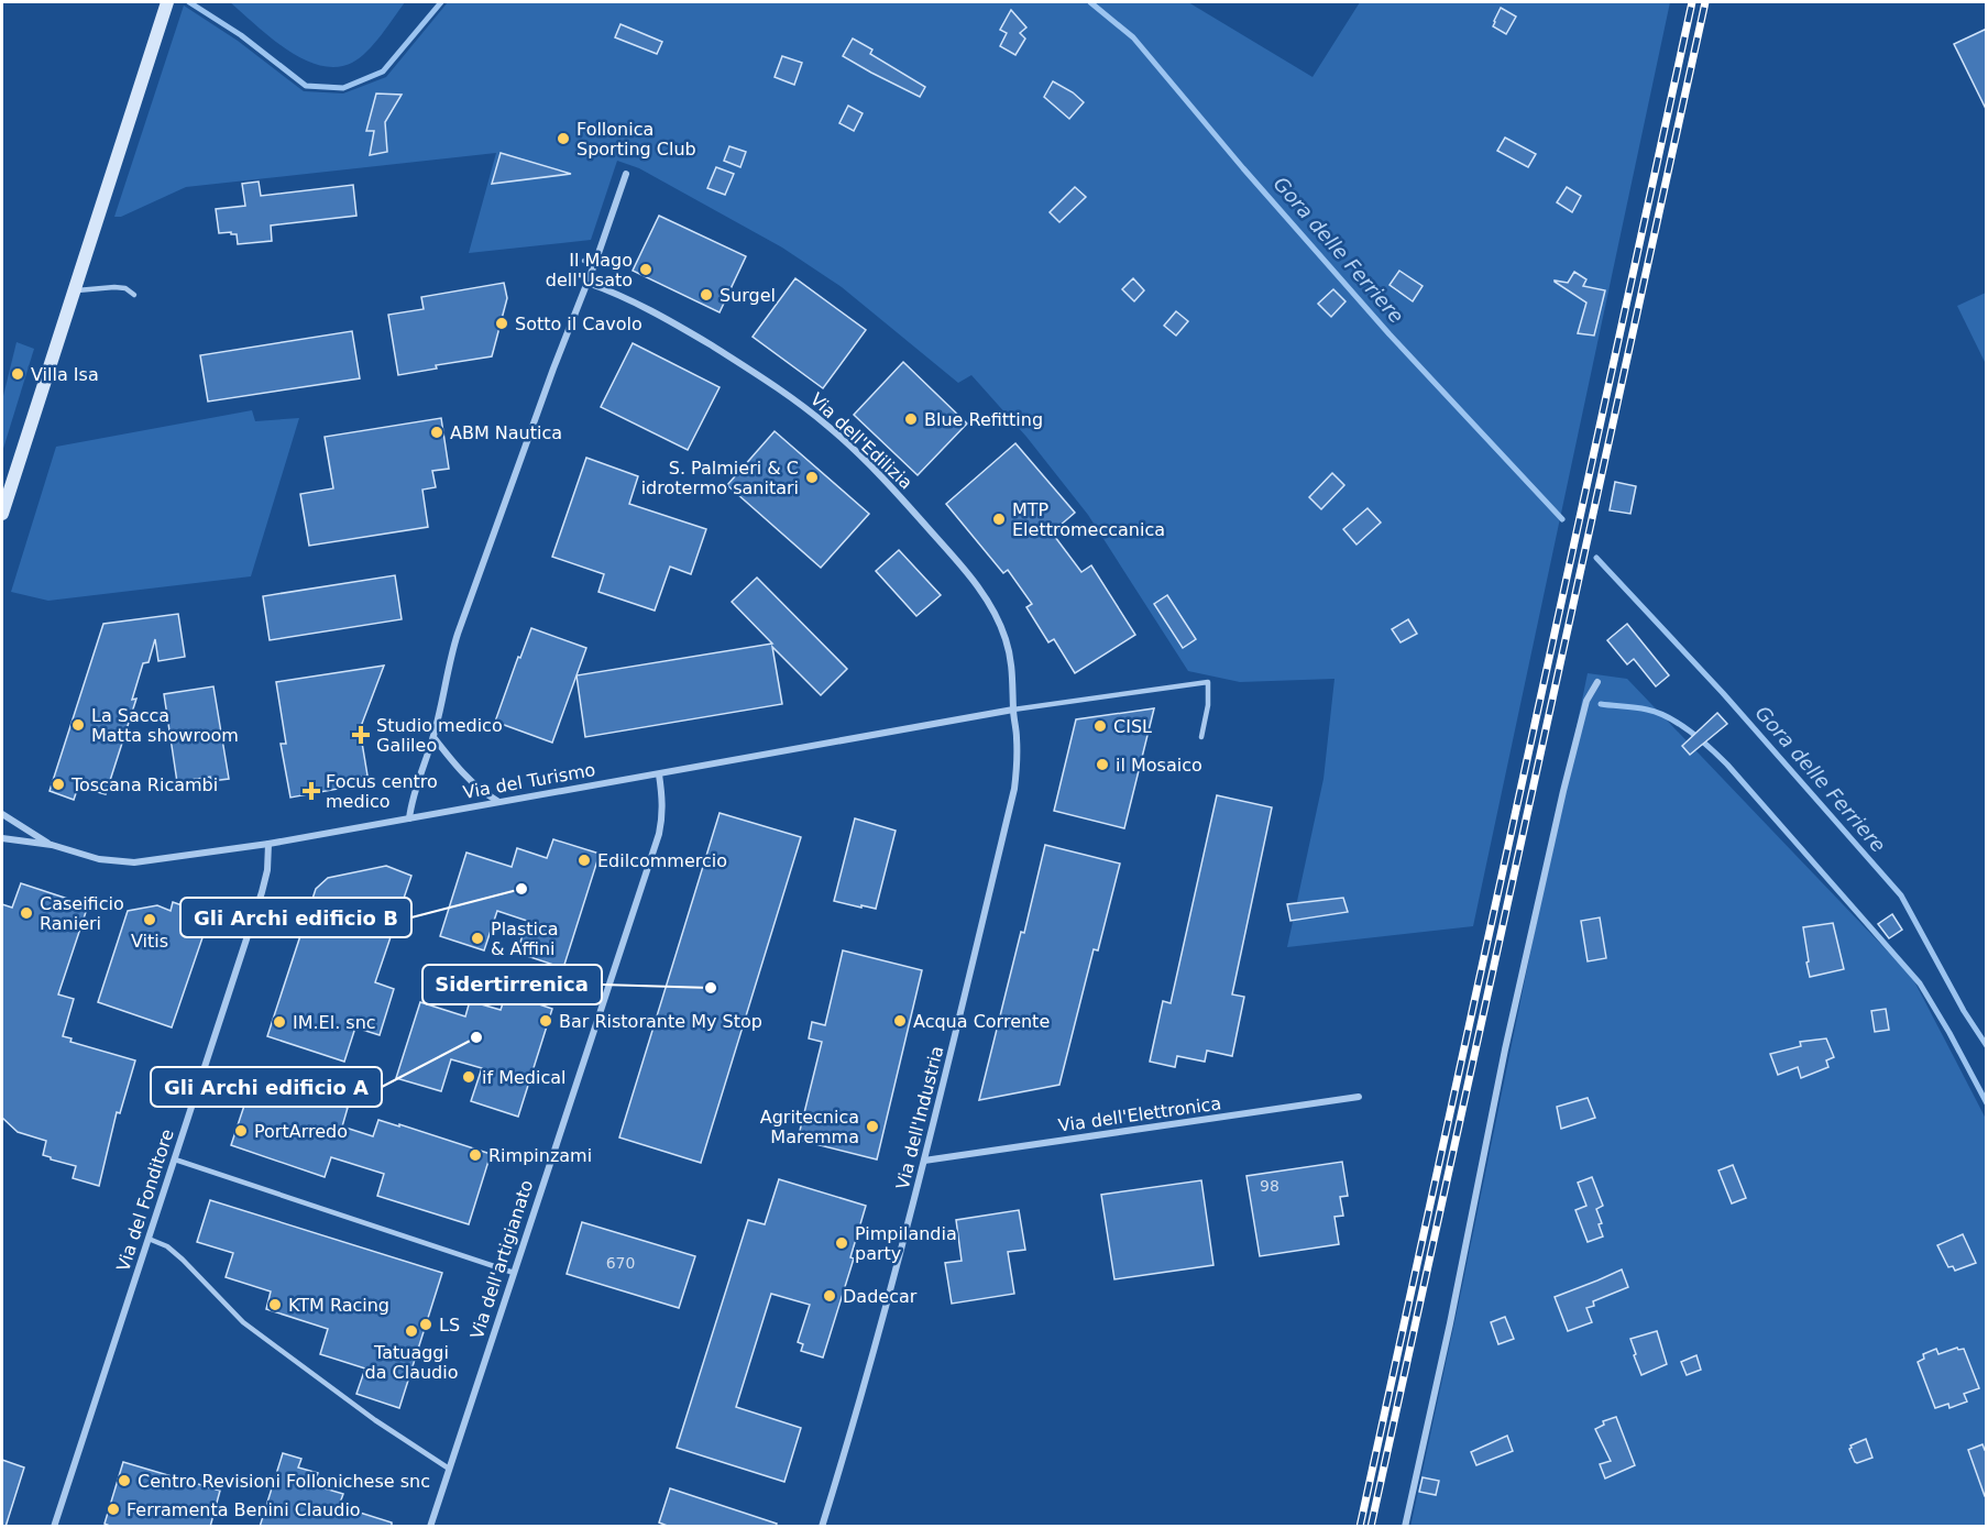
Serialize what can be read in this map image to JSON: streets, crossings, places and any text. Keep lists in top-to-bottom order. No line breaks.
{"streets":{"street":["Via dell'Edilizia","Via del Turismo","Via dell'Elettronica","Via dell'Industria","Via del Fonditore","Via dell'artigianato"]},"crossings":[["Via dell'Edilizia","Via del Turismo"],["Via dell'Edilizia","Via dell'Industria"],["Via del Turismo","Via dell'Industria"],["Via del Turismo","Via del Fonditore"],["Via del Turismo","Via dell'artigianato"],["Via dell'Elettronica","Via dell'Industria"]],"water":["Gora delle Ferriere"],"places":{"other":["Follonica Sporting Club","Il Mago dell'Usato","Surgel","Sotto il Cavolo","Villa Isa","Blue Refitting","ABM Nautica","S. Palmieri & C idrotermo sanitari","MTP Elettromeccanica","La Sacca Matta showroom","CISL","il Mosaico","Toscana Ricambi","Edilcommercio","Gli Archi edificio B","Caseificio Ranieri","Vitis","Plastica & Affini","Sidertirrenica","Bar Ristorante My Stop","Acqua Corrente","IM.El. snc","Gli Archi edificio A","if Medical","Agritecnica Maremma","PortArredo","Rimpinzami","Pimpilandia party","Dadecar","KTM Racing","LS","Tatuaggi da Claudio","Centro Revisioni Follonichese snc","Ferramenta Benini Claudio"],"health":["Studio medico Galileo","Focus centro medico"]},"house_numbers":["98","670"]}
